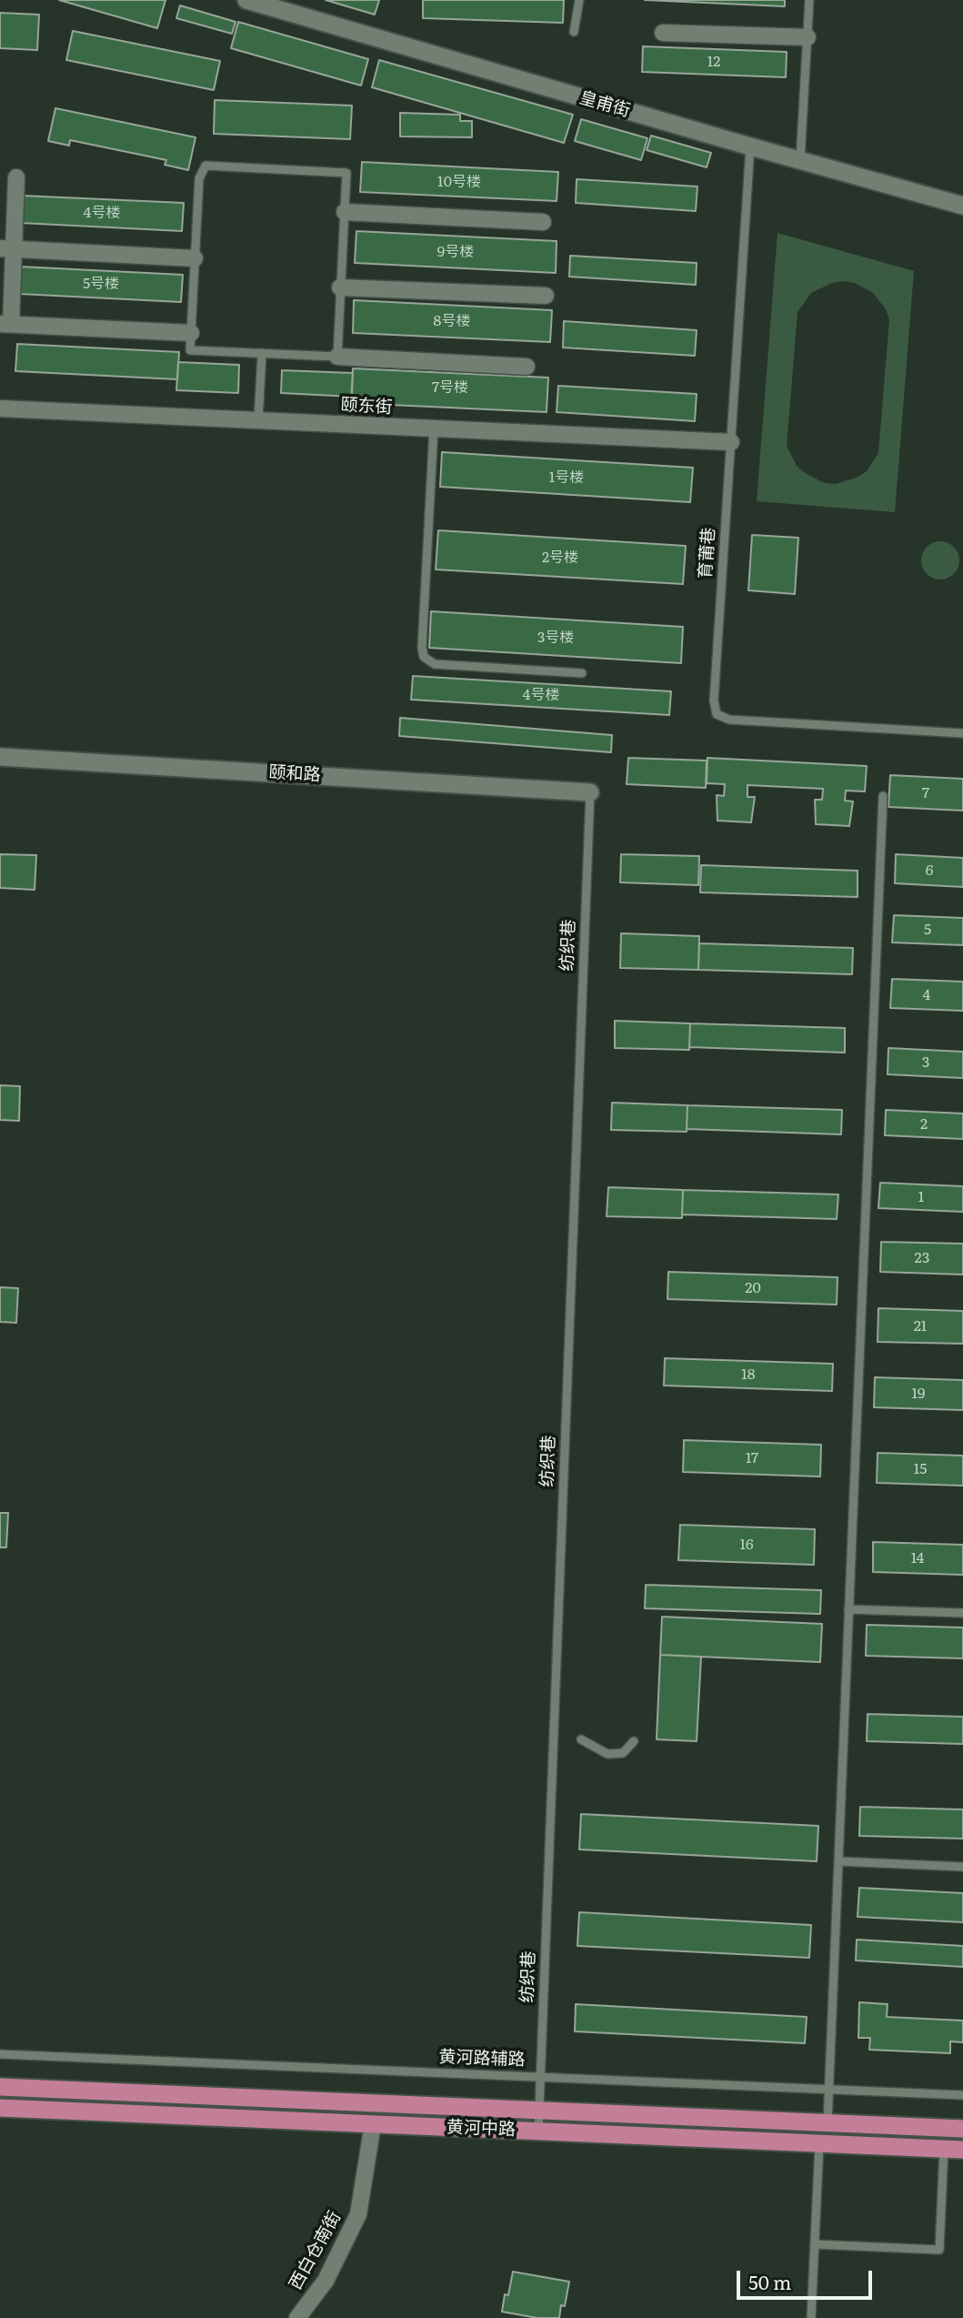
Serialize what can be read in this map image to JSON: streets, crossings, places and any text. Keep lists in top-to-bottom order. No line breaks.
{"streets":{"main road":["黄河中路"],"street":["皇甫街","颐东街","颐和路","西白仓南街"],"lane":["育莆巷","纺织巷","黄河路辅路"]},"crossings":[["皇甫街","育莆巷"],["颐东街","育莆巷"],["颐和路","纺织巷"],["纺织巷","黄河路辅路"],["纺织巷","黄河中路"],["黄河中路","西白仓南街"]],"house_numbers":["12","10号楼","4号楼","9号楼","5号楼","8号楼","7号楼","1号楼","2号楼","3号楼","4号楼","7","6","5","4","3","2","1","23","20","21","18","19","17","15","16","14"],"scale_bar":"50 m"}
